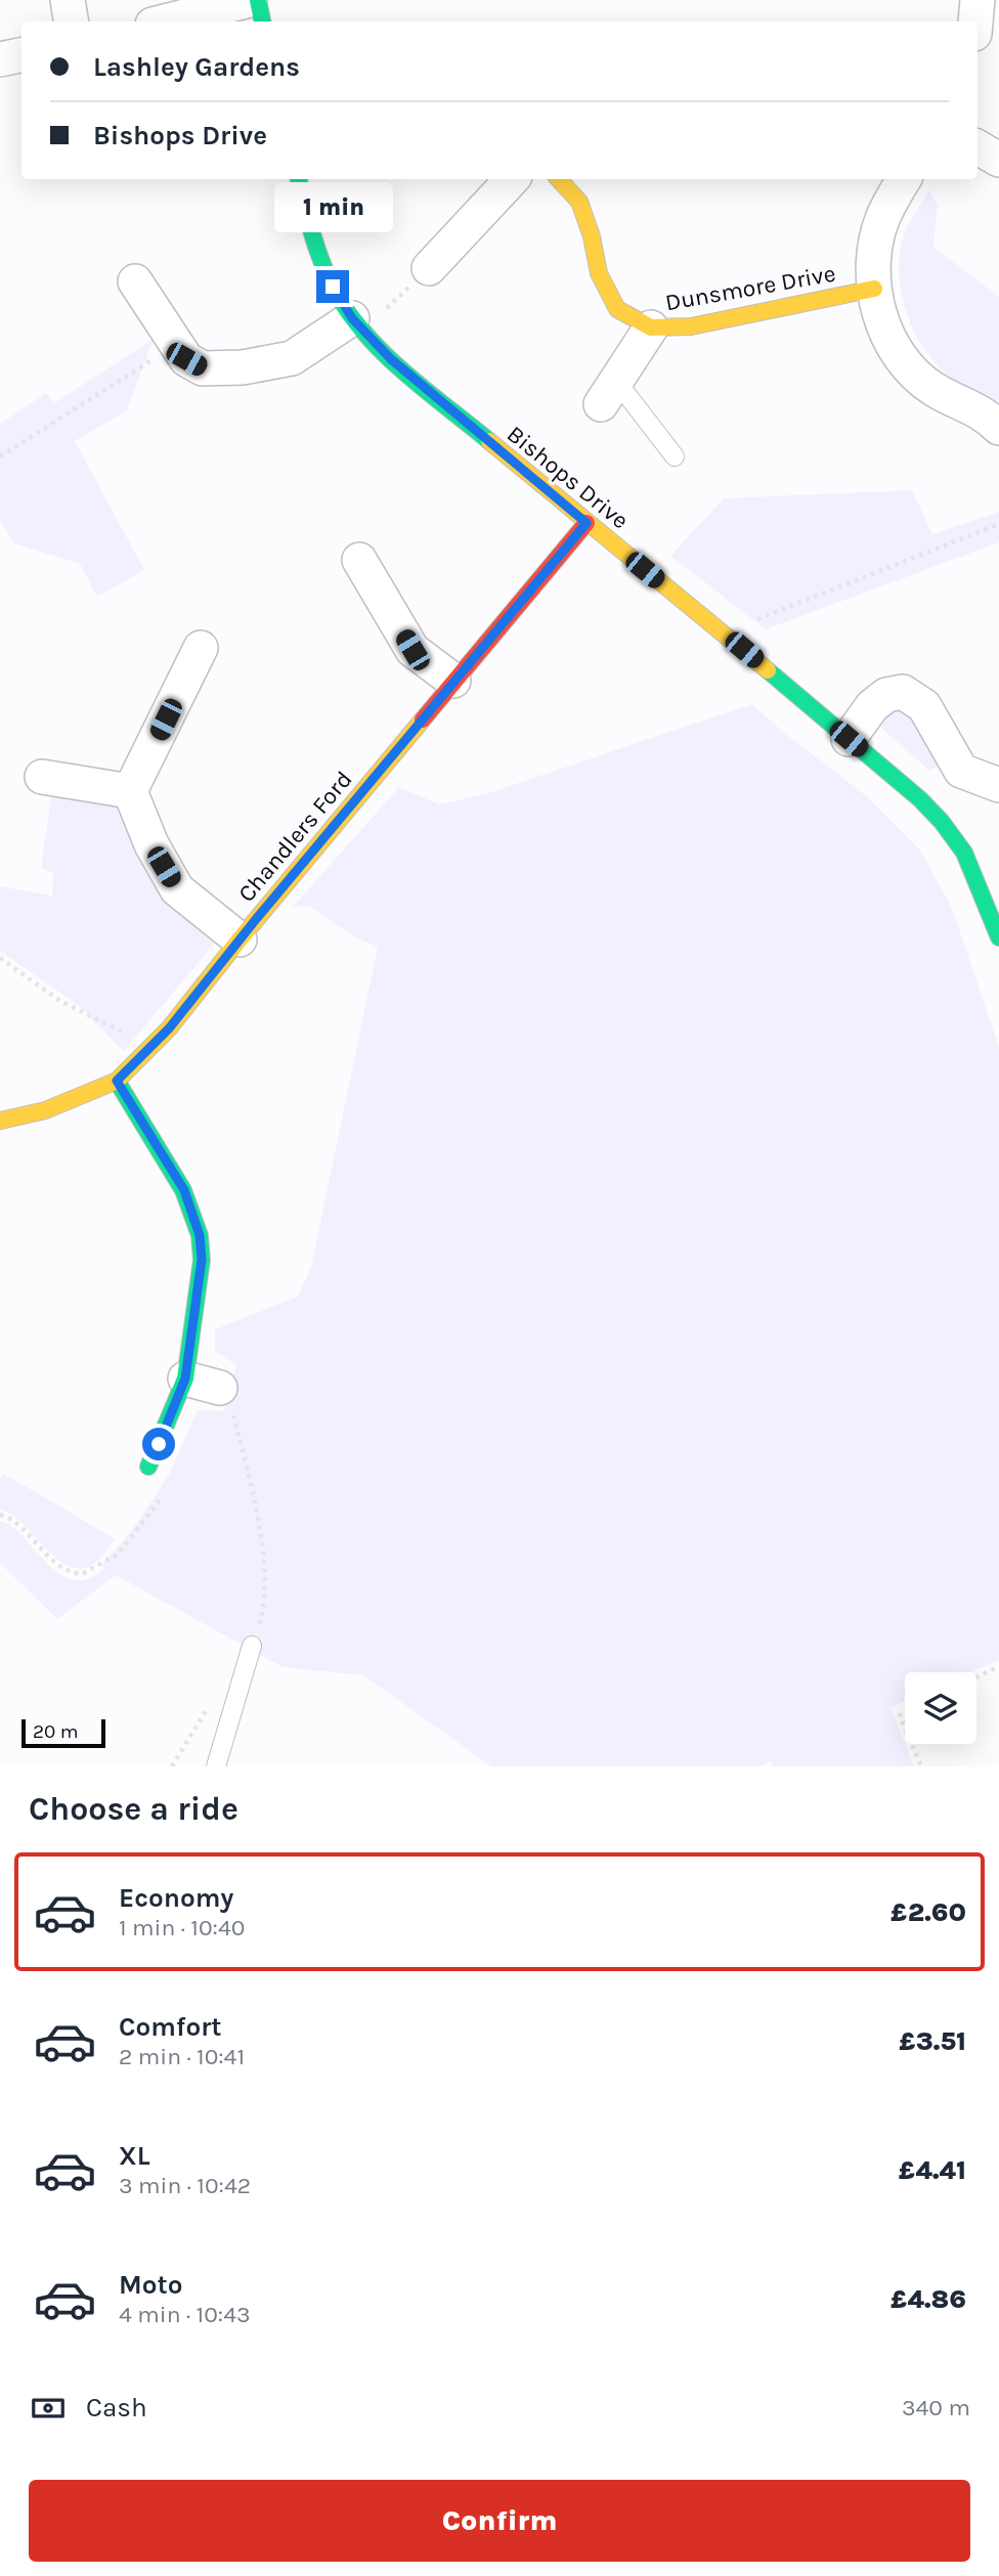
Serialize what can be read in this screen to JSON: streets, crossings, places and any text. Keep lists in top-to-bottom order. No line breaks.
{"streets":{"street":["Dunsmore Drive","Bishops Drive","Chandlers Ford"]},"crossings":[["Bishops Drive","Chandlers Ford"]],"scale_bar":"20 m","page":{"banner":["Lashley Gardens","Bishops Drive"],"bubble":"1 min","scale":"20 m","heading":"Choose a ride","list":[{"name":"Economy","note":"1 min · 10:40","value":"£2.60"},{"name":"Comfort","note":"2 min · 10:41","value":"£3.51"},{"name":"XL","note":"3 min · 10:42","value":"£4.41"},{"name":"Moto","note":"4 min · 10:43","value":"£4.86"}],"pay":["Cash","340 m"],"buttons":"Confirm"}}
